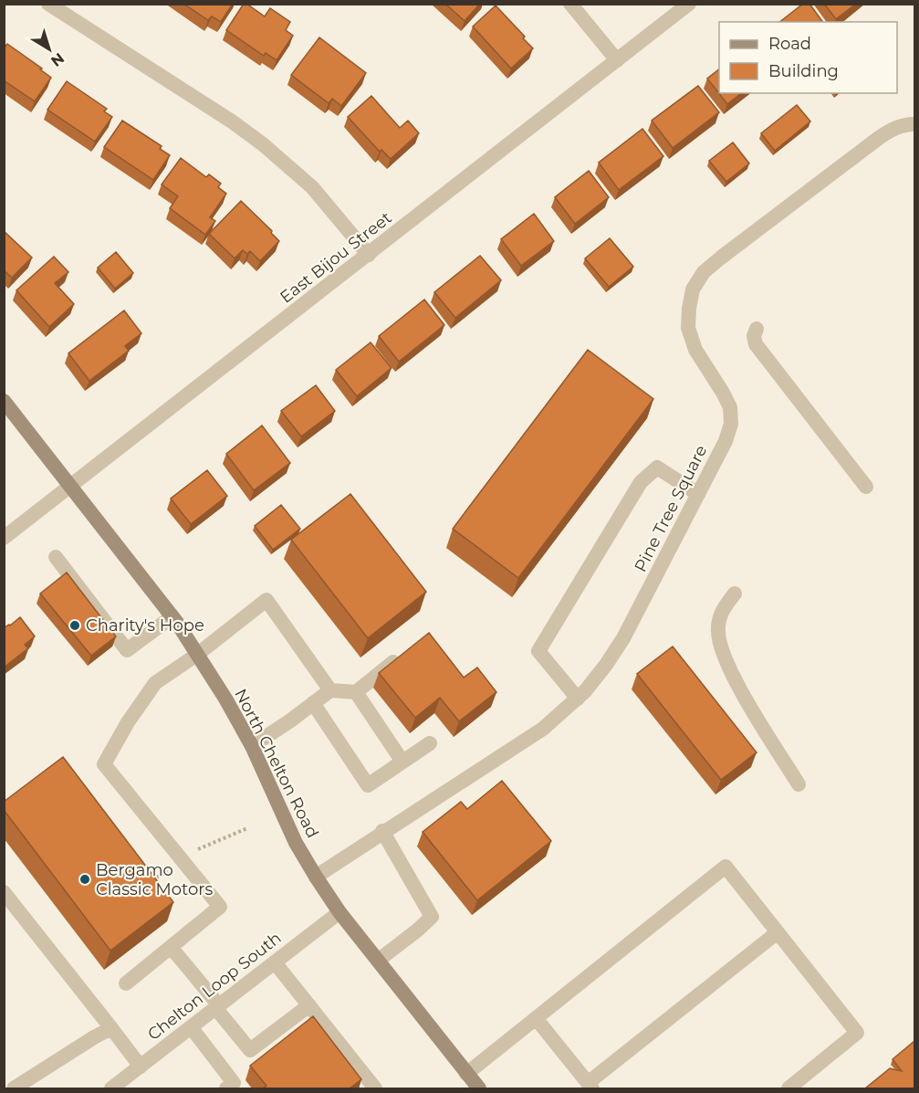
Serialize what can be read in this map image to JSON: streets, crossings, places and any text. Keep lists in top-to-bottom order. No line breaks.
{"streets":{"main road":["North Chelton Road"],"street":["East Bijou Street","Pine Tree Square","Chelton Loop South"]},"crossings":[["East Bijou Street","North Chelton Road"],["Pine Tree Square","North Chelton Road"],["North Chelton Road","Chelton Loop South"]],"places":["Charity's Hope","Bergamo Classic Motors"],"legend":["Road","Building"],"north":"bottom right"}
